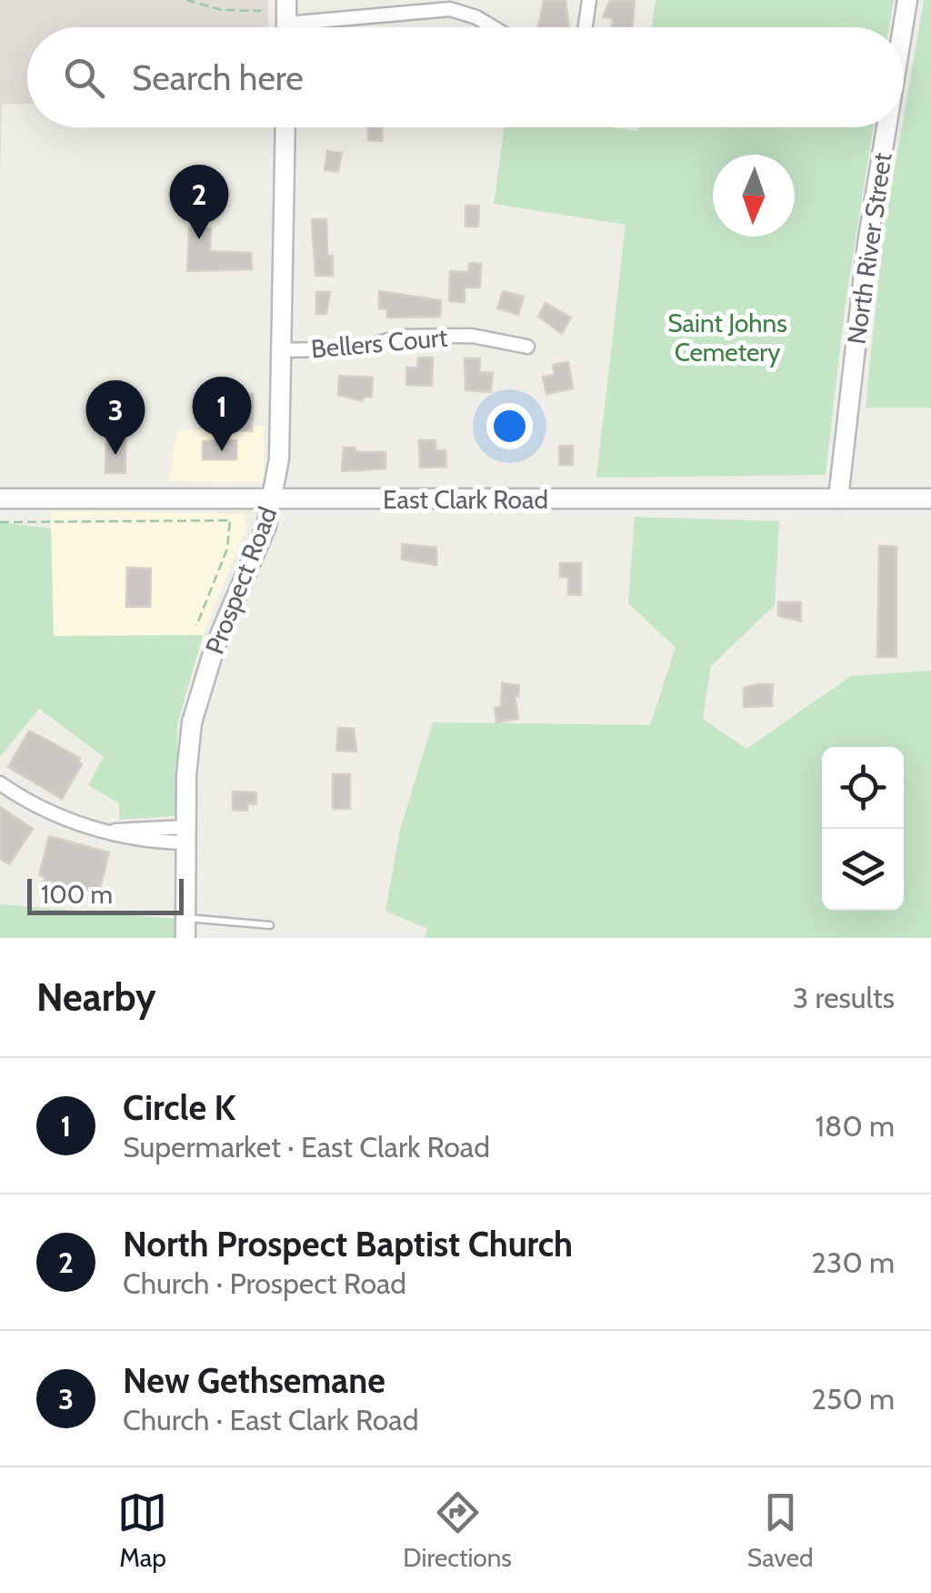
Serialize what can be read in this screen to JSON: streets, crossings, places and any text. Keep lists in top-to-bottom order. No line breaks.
{"streets":{"main road":["North River Street","East Clark Road","Prospect Road"],"street":["Bellers Court"]},"crossings":[["North River Street","East Clark Road"],["Bellers Court","Prospect Road"],["East Clark Road","Prospect Road"]],"parks":["Saint Johns Cemetery"],"scale_bar":"100 m","north":"bottom","page":{"search":"Search here","pins":["2","1","3"],"scale":"100 m","heading":["Nearby","3 results"],"list":[{"mark":"1","name":"Circle K","note":"Supermarket · East Clark Road","value":"180 m"},{"mark":"2","name":"North Prospect Baptist Church","note":"Church · Prospect Road","value":"230 m"},{"mark":"3","name":"New Gethsemane","note":"Church · East Clark Road","value":"250 m"}],"nav":["Map","Directions","Saved"]}}
